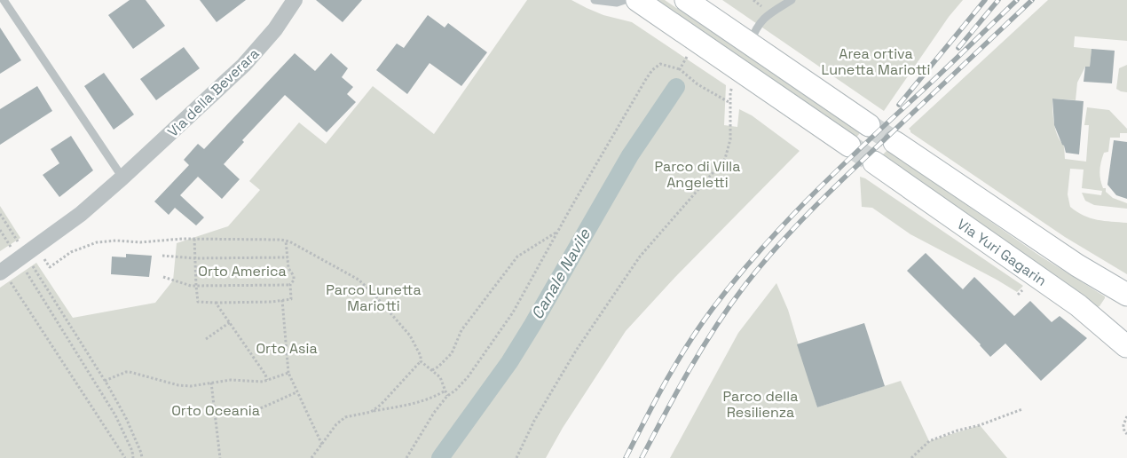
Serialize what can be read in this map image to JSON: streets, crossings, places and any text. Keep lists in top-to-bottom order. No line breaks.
{"streets":{"main road":["Via Yuri Gagarin"],"street":["Via della Beverara"]},"water":["Canale Navile"],"parks":["Area ortiva Lunetta Mariotti","Parco di Villa Angeletti","Orto America","Parco Lunetta Mariotti","Orto Asia","Parco della Resilienza","Orto Oceania"]}
